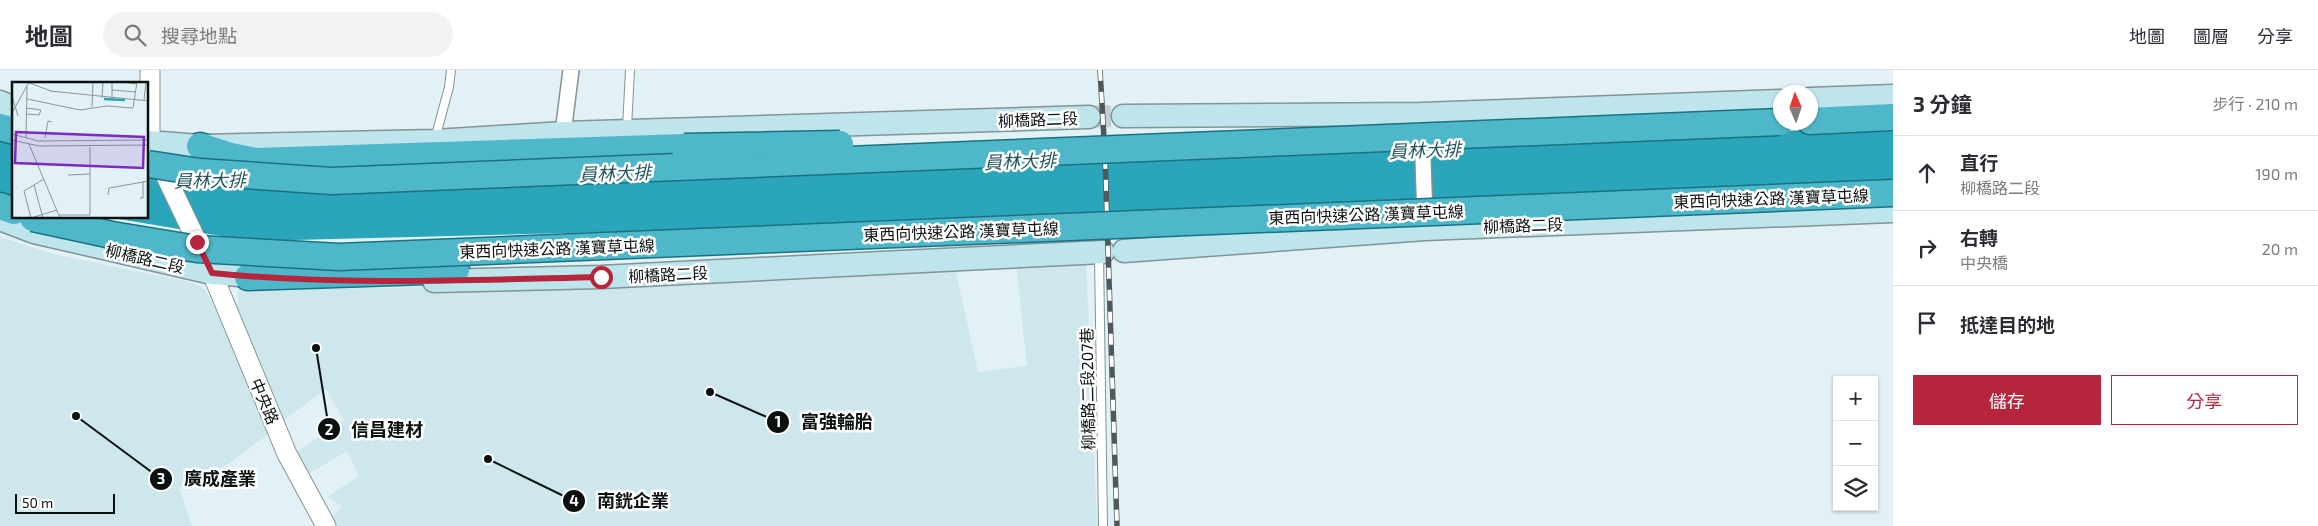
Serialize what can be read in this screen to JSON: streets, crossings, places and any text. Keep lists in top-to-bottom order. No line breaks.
{"streets":{"highway":["東西向快速公路 漢寶草屯線"],"main road":["柳橋路二段"],"street":["中央路"],"lane":["柳橋路二段207巷"]},"crossings":[["柳橋路二段","東西向快速公路 漢寶草屯線"],["柳橋路二段","柳橋路二段207巷"],["柳橋路二段","中央路"]],"water":["員林大排"],"places":["信昌建材","富強輪胎","廣成產業","南銧企業"],"scale_bar":"50 m","north":"top","page":{"header":"地圖","search":"搜尋地點","nav":["地圖","圖層","分享"],"heading":["3 分鐘","步行 · 210 m"],"list":[["直行","柳橋路二段","190 m"],["右轉","中央橋","20 m"],"抵達目的地"],"buttons":["儲存","分享"],"map_buttons":["+","−"],"scale":"50 m"}}
